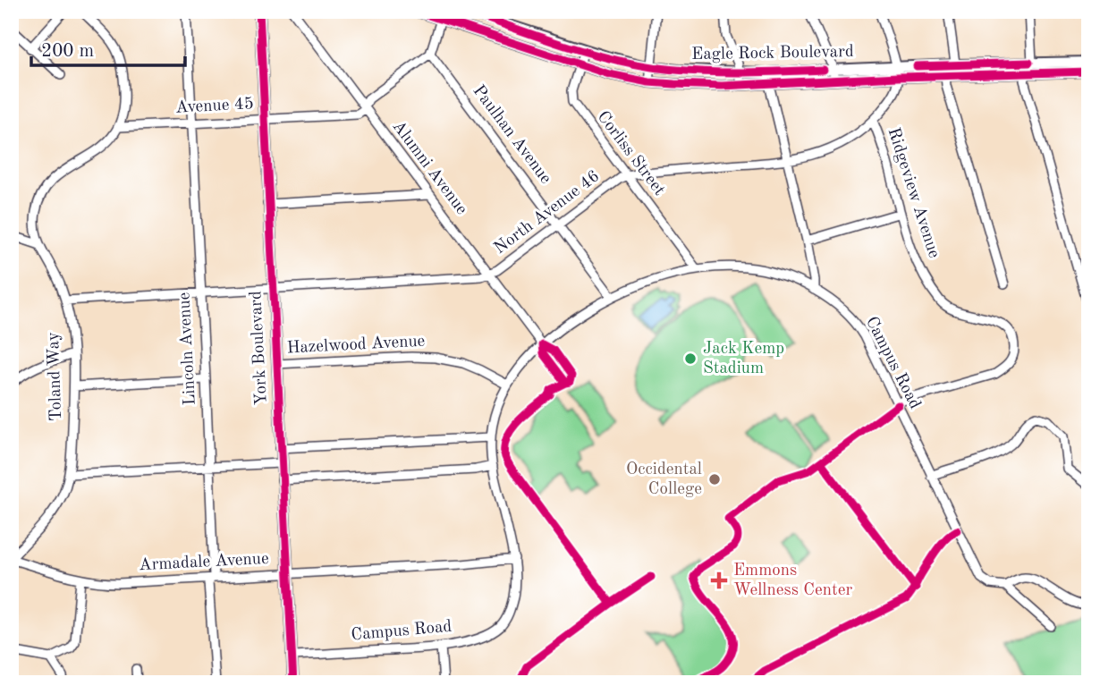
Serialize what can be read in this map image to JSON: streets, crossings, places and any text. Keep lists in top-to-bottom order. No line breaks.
{"streets":{"main road":["Eagle Rock Boulevard","York Boulevard"],"street":["Avenue 45","Paulhan Avenue","Corliss Street","Alumni Avenue","Ridgeview Avenue","North Avenue 46","Hazelwood Avenue","Lincoln Avenue","Campus Road","Toland Way","Armadale Avenue"]},"crossings":[["Eagle Rock Boulevard","Corliss Street"],["Eagle Rock Boulevard","North Avenue 46"],["Avenue 45","Alumni Avenue"],["Avenue 45","York Boulevard"],["Avenue 45","Lincoln Avenue"],["Avenue 45","Toland Way"],["Paulhan Avenue","North Avenue 46"],["Paulhan Avenue","Campus Road"],["Corliss Street","North Avenue 46"],["Corliss Street","Campus Road"],["Alumni Avenue","North Avenue 46"],["Alumni Avenue","Campus Road"],["Ridgeview Avenue","North Avenue 46"],["Ridgeview Avenue","Campus Road"],["North Avenue 46","York Boulevard"],["North Avenue 46","Lincoln Avenue"],["North Avenue 46","Toland Way"],["Hazelwood Avenue","York Boulevard"],["Hazelwood Avenue","Campus Road"],["York Boulevard","Campus Road"],["York Boulevard","Armadale Avenue"],["Lincoln Avenue","Armadale Avenue"],["Campus Road","Armadale Avenue"],["Toland Way","Armadale Avenue"]],"places":{"other":["Jack Kemp Stadium","Occidental College"],"health":["Emmons Wellness Center"]},"scale_bar":"200 m"}
